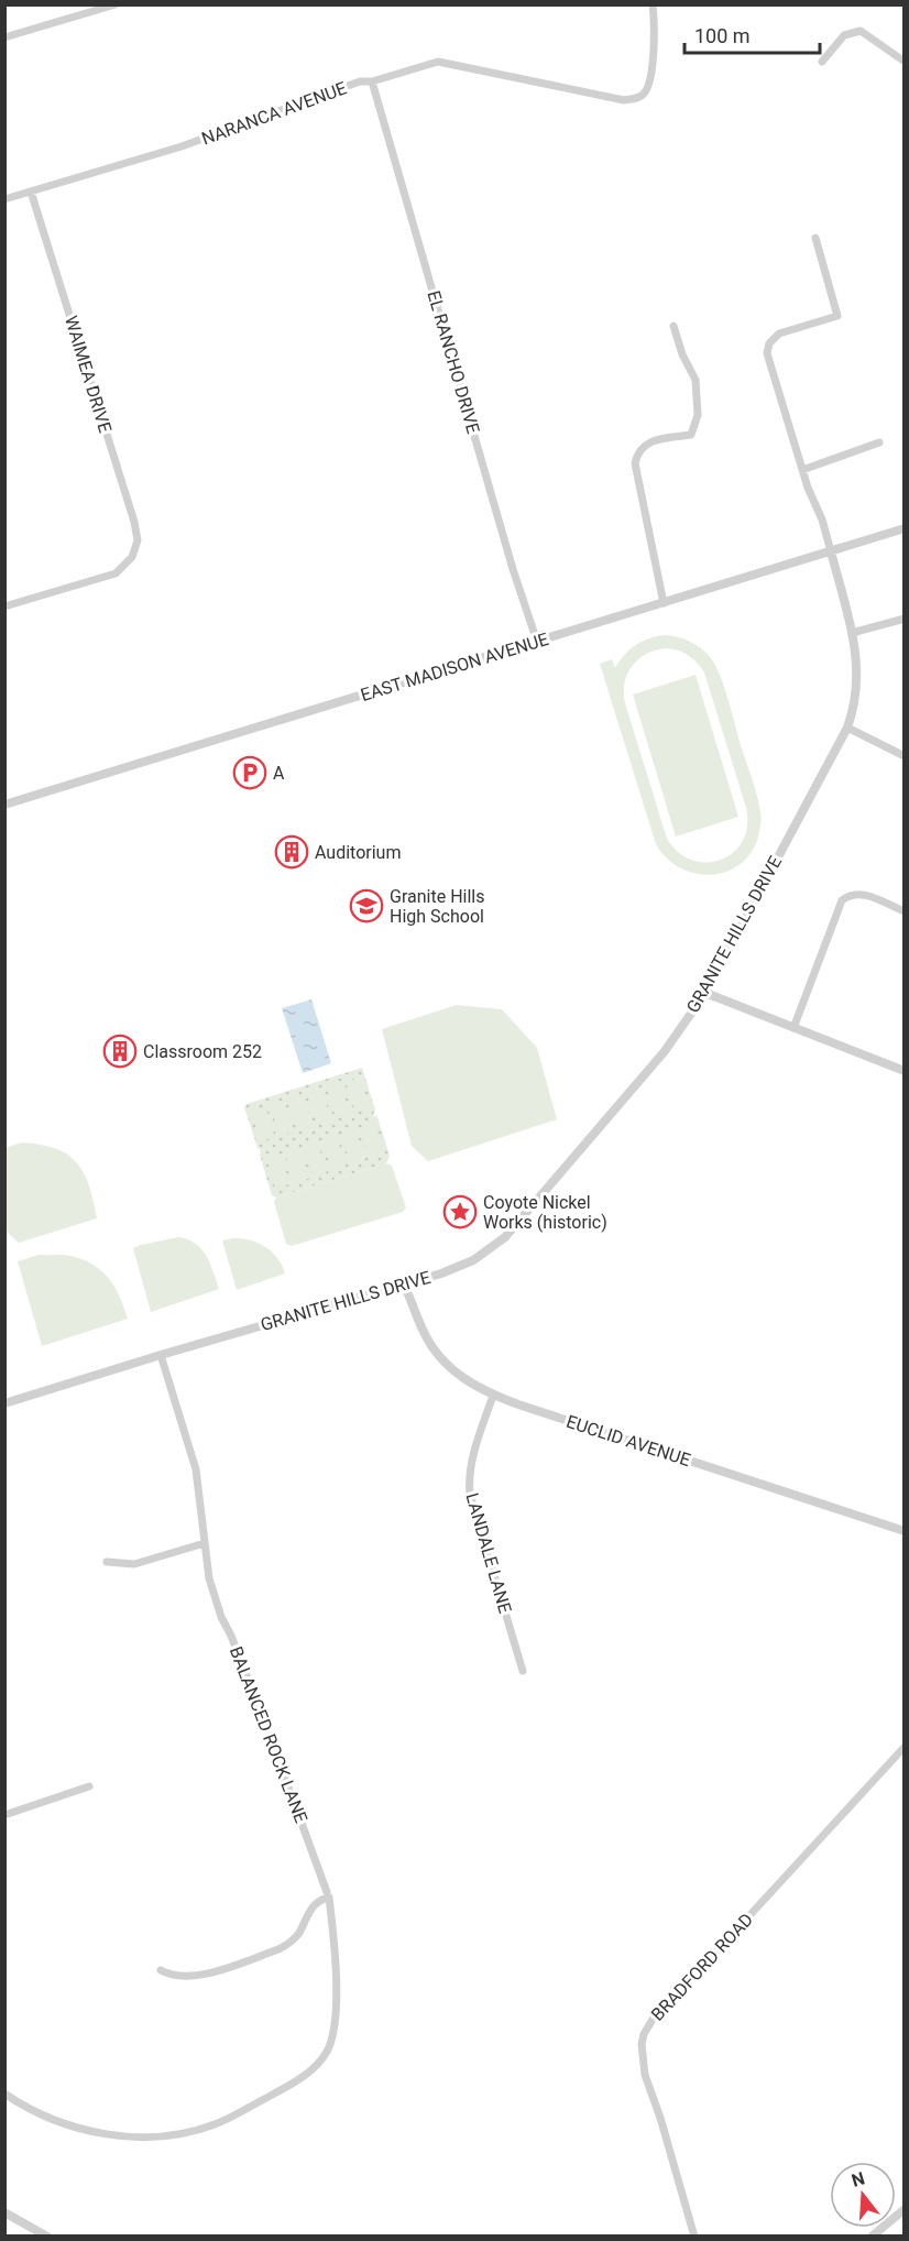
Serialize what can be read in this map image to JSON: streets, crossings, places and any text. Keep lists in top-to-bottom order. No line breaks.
{"streets":{"street":["NARANCA AVENUE","EL RANCHO DRIVE","WAIMEA DRIVE","EAST MADISON AVENUE","GRANITE HILLS DRIVE","EUCLID AVENUE","LANDALE LANE","BALANCED ROCK LANE","BRADFORD ROAD"]},"crossings":[["NARANCA AVENUE","EL RANCHO DRIVE"],["NARANCA AVENUE","WAIMEA DRIVE"],["EL RANCHO DRIVE","EAST MADISON AVENUE"],["EAST MADISON AVENUE","GRANITE HILLS DRIVE"],["GRANITE HILLS DRIVE","EUCLID AVENUE"],["GRANITE HILLS DRIVE","BALANCED ROCK LANE"],["EUCLID AVENUE","LANDALE LANE"]],"places":{"parking":["A"],"building":["Auditorium","Classroom 252"],"school or university":["Granite Hills High School"],"place":["Coyote Nickel Works (historic)"]},"scale_bar":"100 m","north":"top"}
